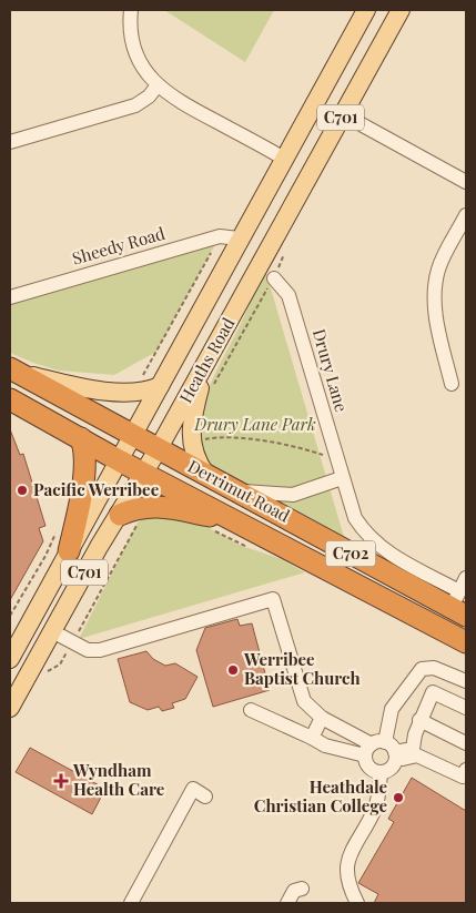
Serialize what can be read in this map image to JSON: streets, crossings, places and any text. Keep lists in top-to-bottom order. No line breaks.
{"streets":{"highway":["Derrimut Road","C702"],"main road":["C701","Heaths Road"],"street":["Sheedy Road","Drury Lane"]},"crossings":[["Sheedy Road","Heaths Road"],["Heaths Road","Derrimut Road"],["Drury Lane","Derrimut Road"]],"parks":["Drury Lane Park"],"places":{"other":["Pacific Werribee","Werribee Baptist Church","Heathdale Christian College"],"health":["Wyndham Health Care"]}}
